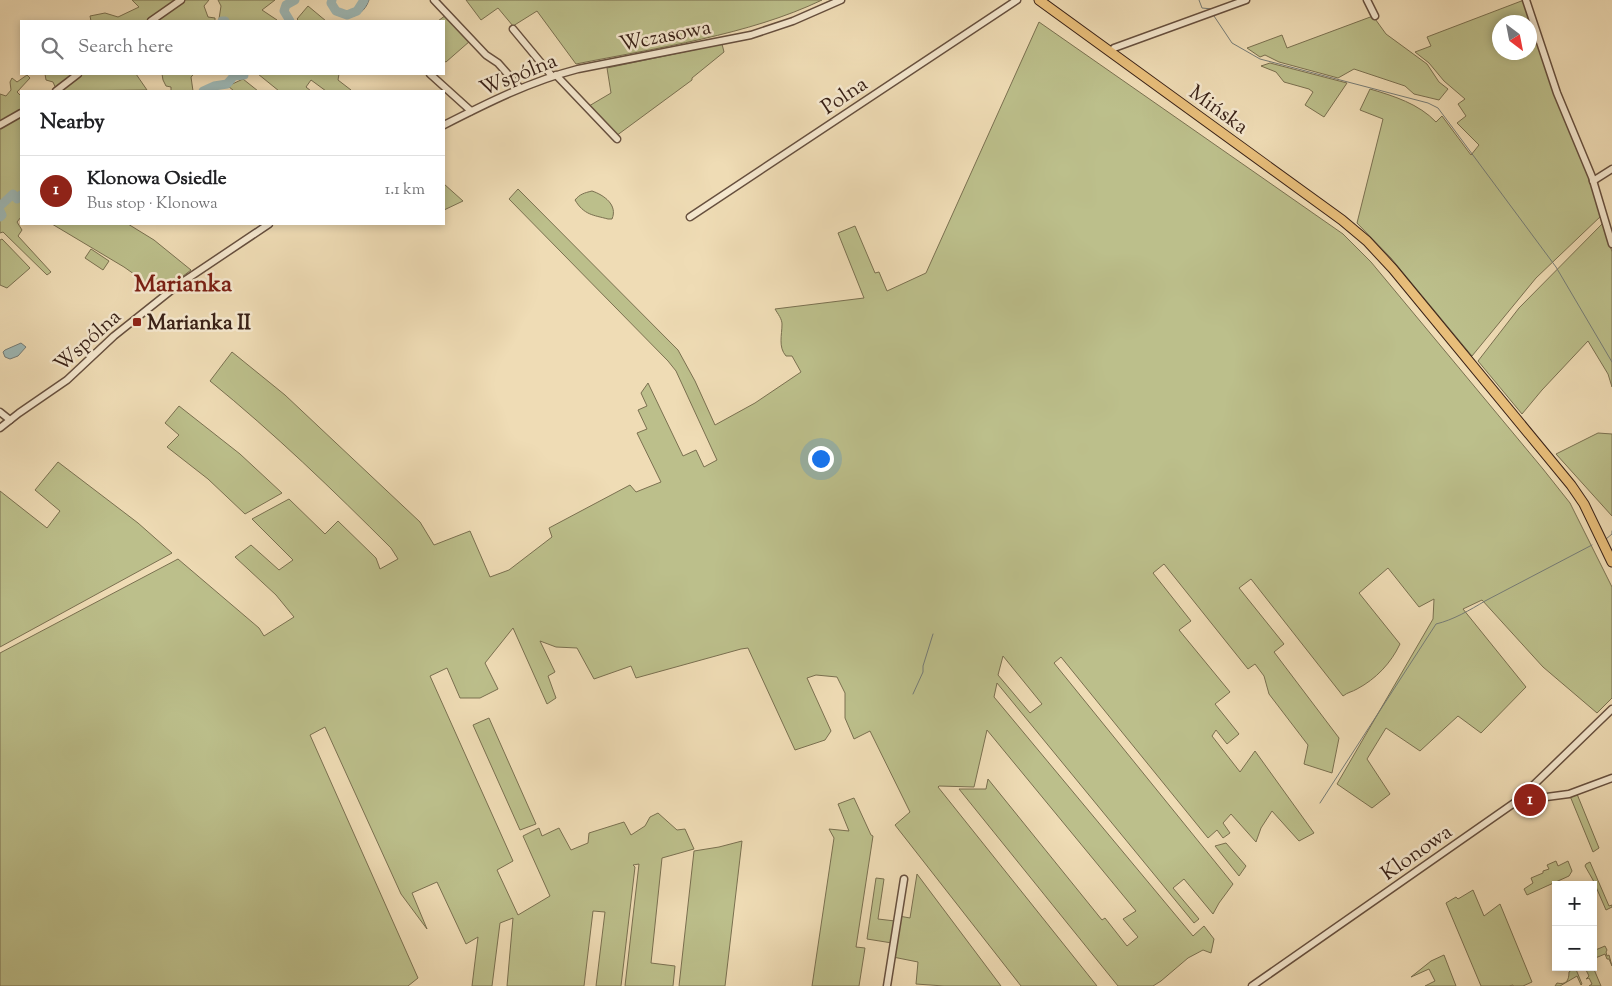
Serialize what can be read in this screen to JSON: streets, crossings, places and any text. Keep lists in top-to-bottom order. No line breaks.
{"streets":{"main road":["Mińska"],"street":["Wczasowa","Wspólna","Polna","Klonowa"]},"crossings":[["Wczasowa","Wspólna"]],"districts":["Marianka"],"places":{"transit":["Marianka II"]},"north":"bottom right","page":{"search":"Search here","heading":"Nearby","list":[{"mark":"1","name":"Klonowa Osiedle","note":"Bus stop · Klonowa","value":"1.1 km"}],"pins":"1","map_buttons":["+","−"]}}
